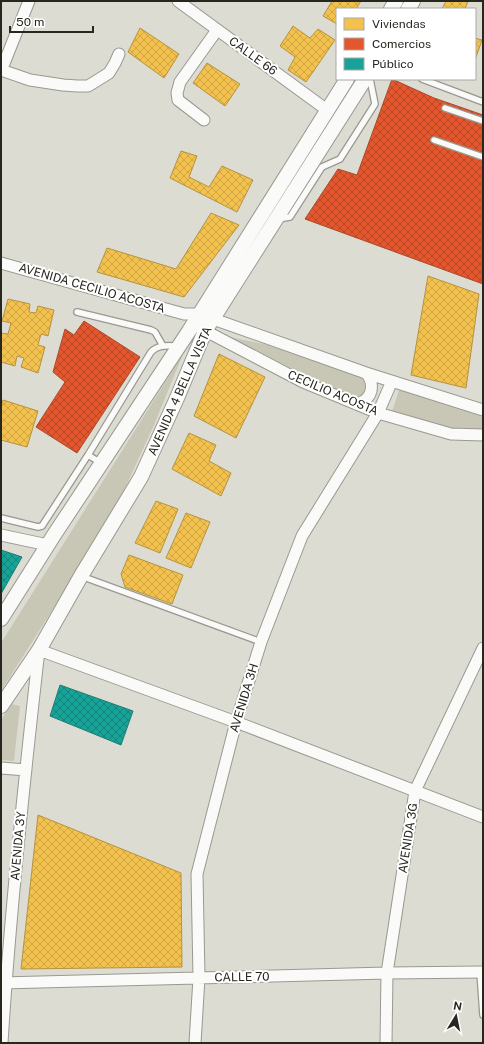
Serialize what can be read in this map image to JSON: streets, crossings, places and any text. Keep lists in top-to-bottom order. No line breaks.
{"streets":{"street":["CALLE 66","AVENIDA CECILIO ACOSTA","AVENIDA 4 BELLA VISTA","CECILIO ACOSTA","AVENIDA 3H","AVENIDA 3G","AVENIDA 3Y","CALLE 70"]},"crossings":[["CALLE 66","AVENIDA 4 BELLA VISTA"],["AVENIDA CECILIO ACOSTA","AVENIDA 4 BELLA VISTA"],["AVENIDA CECILIO ACOSTA","CECILIO ACOSTA"],["AVENIDA 4 BELLA VISTA","CECILIO ACOSTA"],["AVENIDA 4 BELLA VISTA","AVENIDA 3Y"],["CECILIO ACOSTA","AVENIDA 3H"],["AVENIDA 3H","CALLE 70"],["AVENIDA 3G","CALLE 70"],["AVENIDA 3Y","CALLE 70"]],"legend":["Viviendas","Comercios","Público"],"scale_bar":"50 m","north":"top"}
